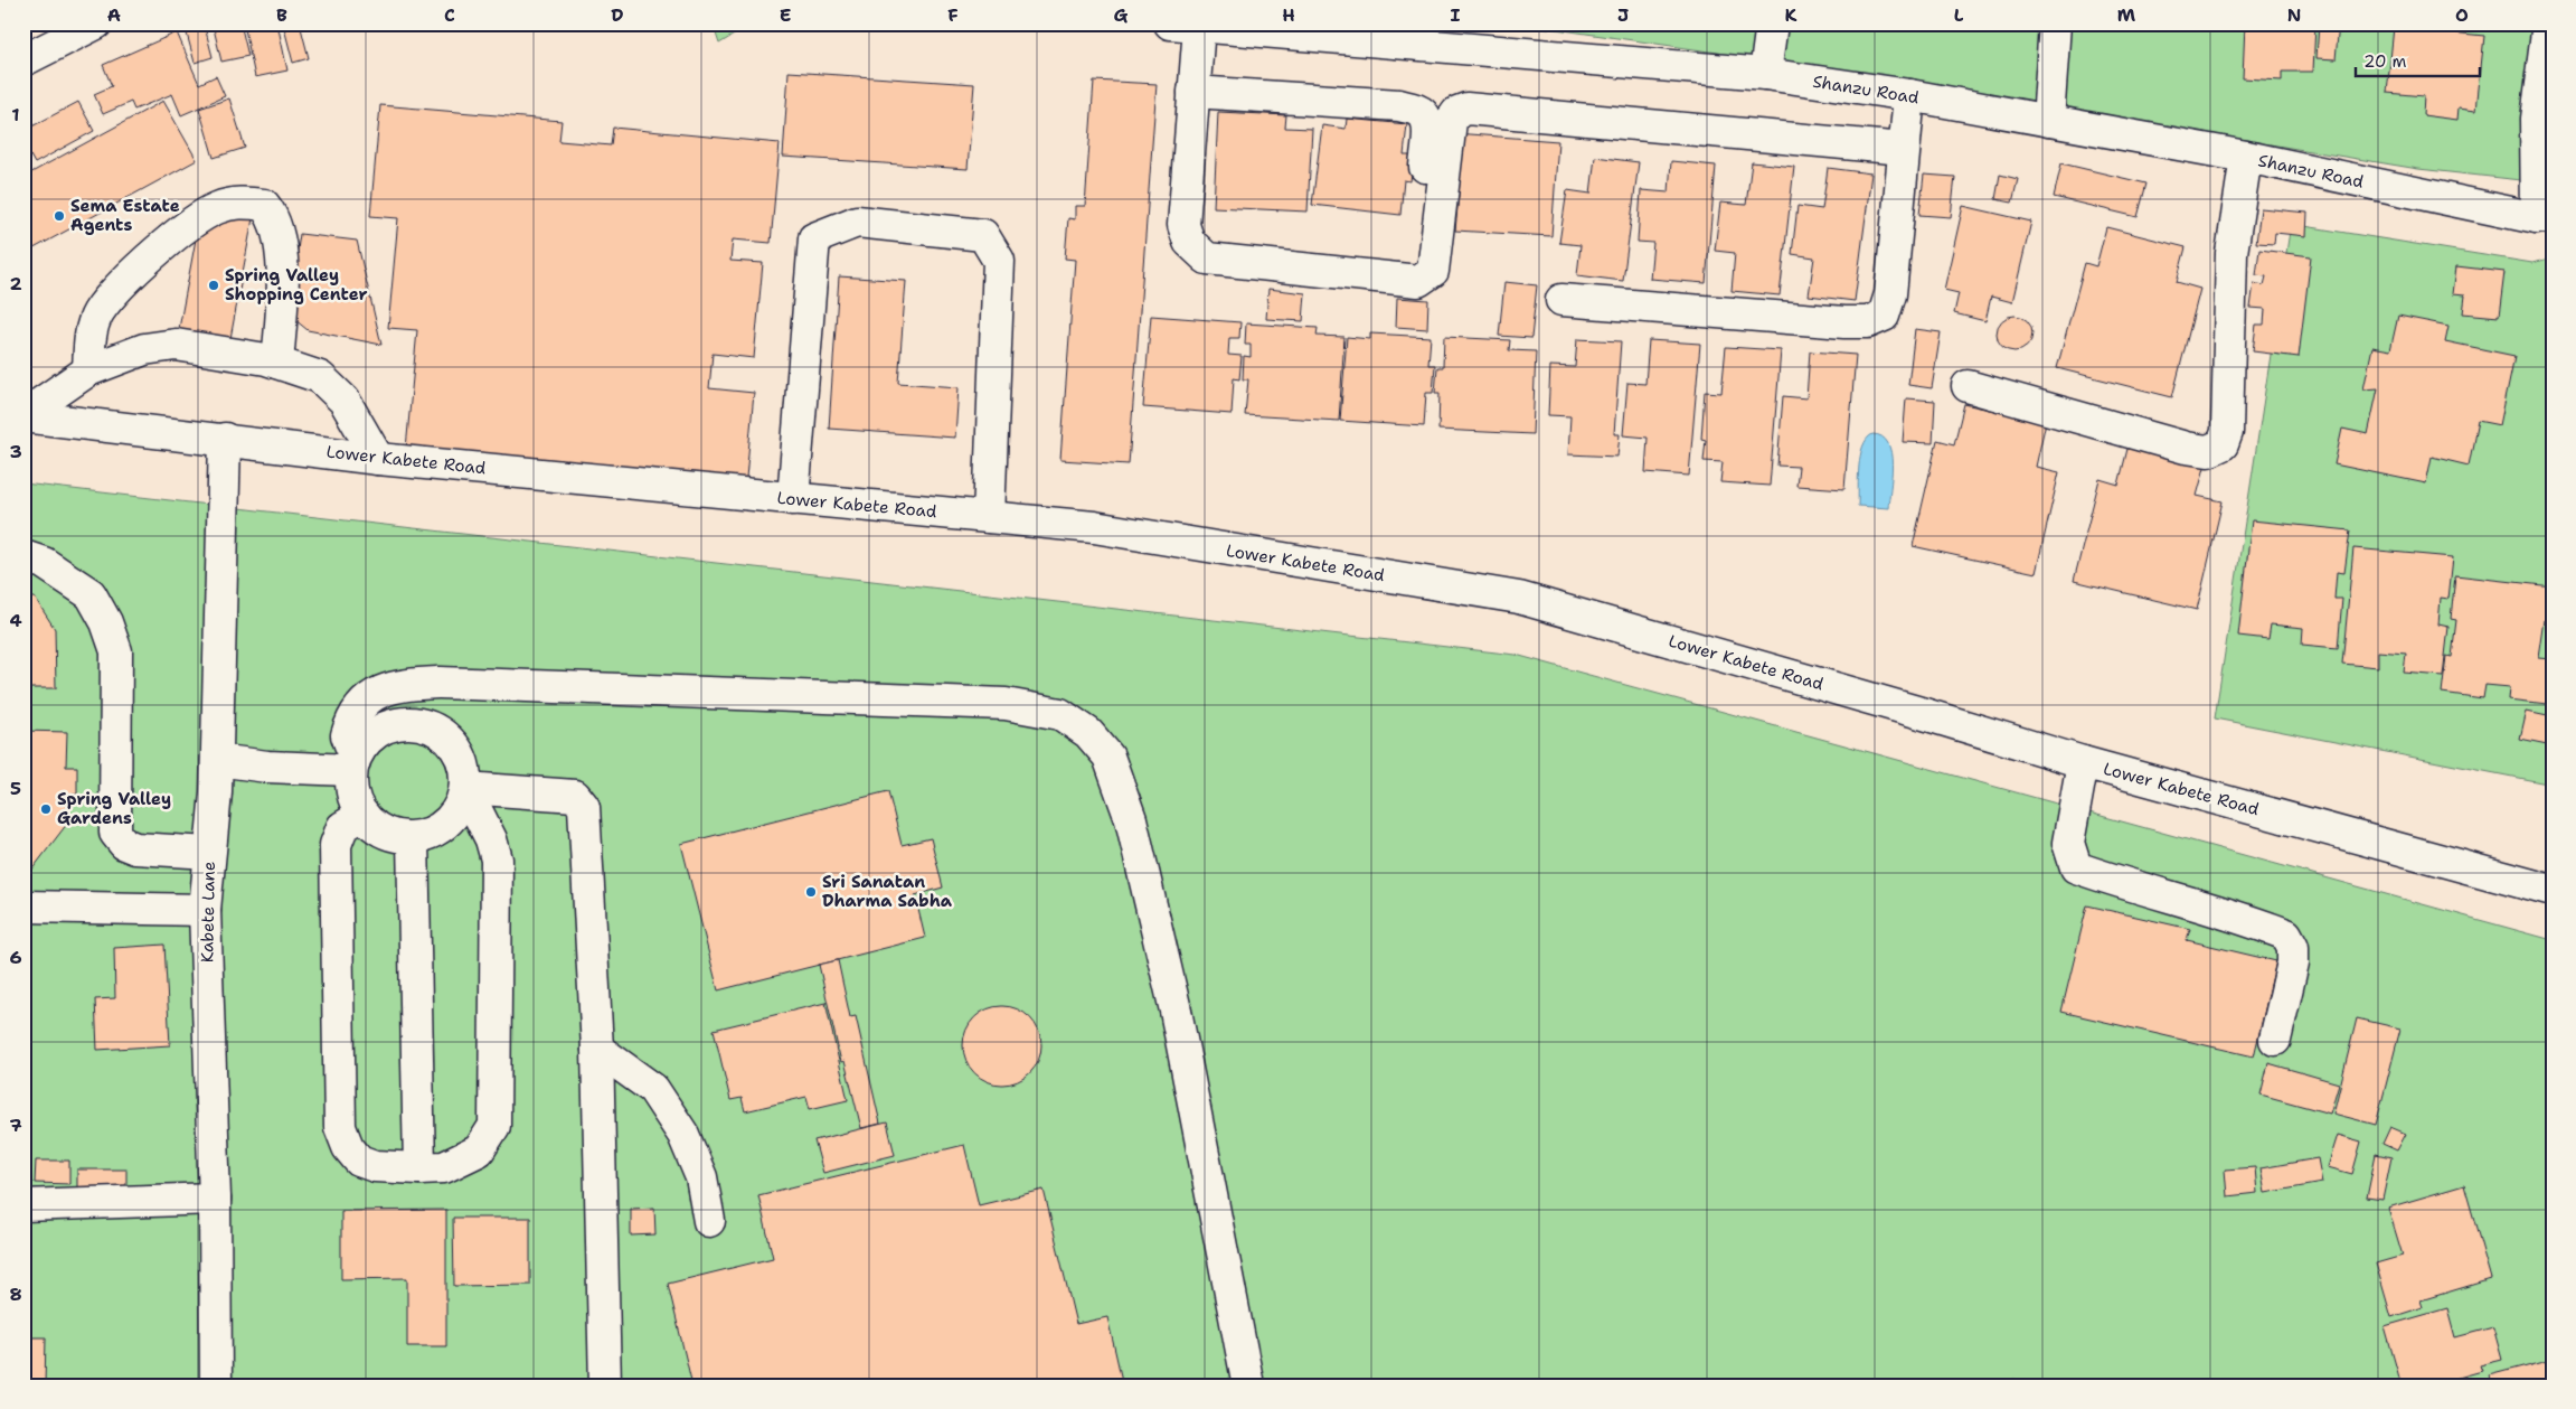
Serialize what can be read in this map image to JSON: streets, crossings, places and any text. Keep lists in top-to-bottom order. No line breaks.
{"streets":{"street":["Shanzu Road","Lower Kabete Road","Kabete Lane"]},"crossings":[["Lower Kabete Road","Kabete Lane"]],"places":["Sema Estate Agents","Spring Valley Shopping Center","Spring Valley Gardens","Sri Sanatan Dharma Sabha"],"scale_bar":"20 m","grid":{"columns":["A","B","C","D","E","F","G","H","I","J","K","L","M","N","O"],"rows":["1","2","3","4","5","6","7","8"]}}
